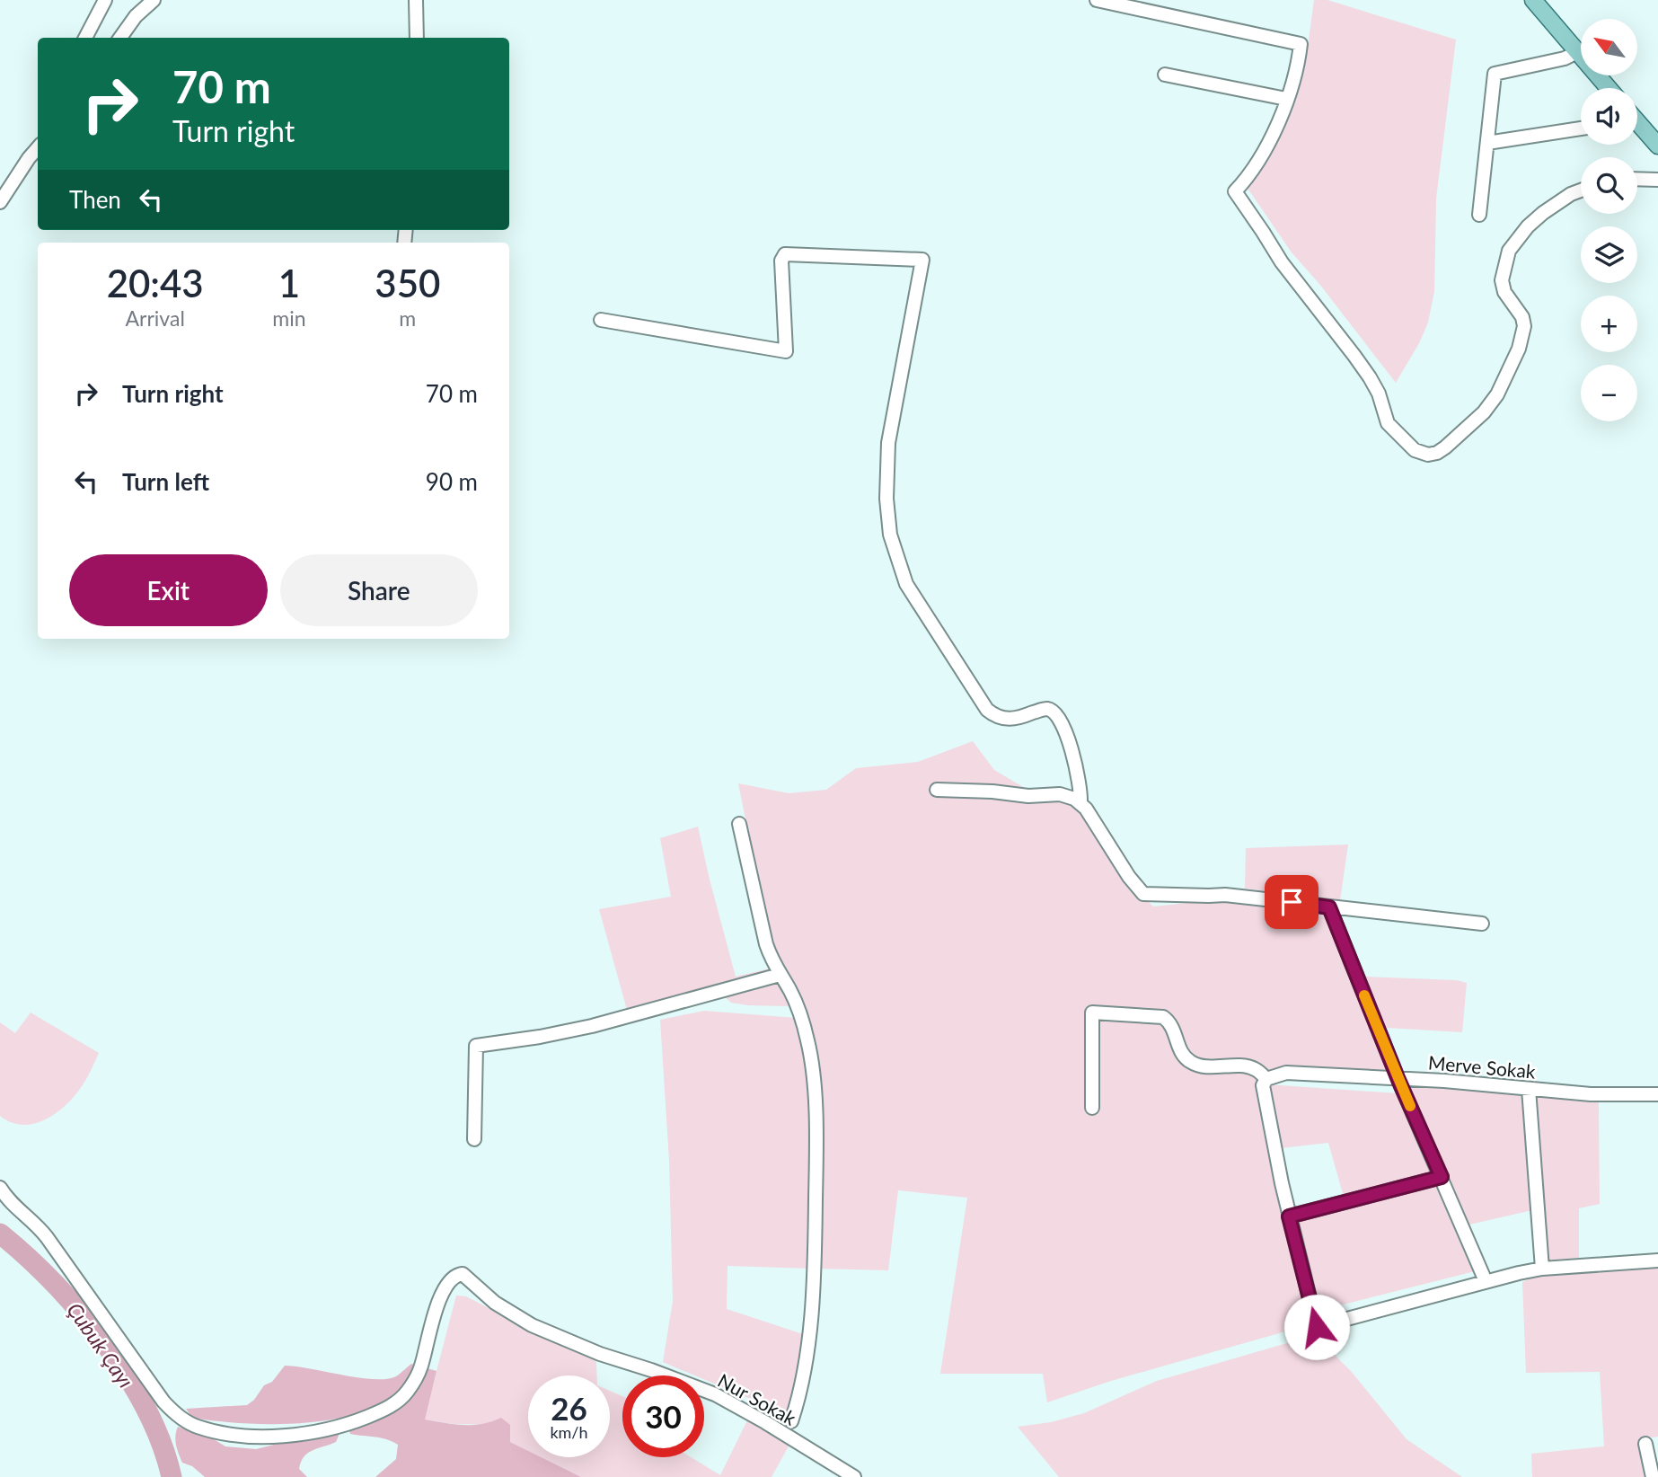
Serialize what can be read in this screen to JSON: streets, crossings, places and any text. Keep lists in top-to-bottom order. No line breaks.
{"streets":{"street":["Merve Sokak","Nur Sokak"]},"water":["Çubuk Çayı"],"north":"top left","page":{"map_buttons":["+","−"],"turn":["70 m","Turn right"],"then":"Then","eta":["20:43","Arrival","1","min","350","m"],"list":[{"name":"Turn right","value":"70 m"},{"name":"Turn left","value":"90 m"}],"buttons":["Exit","Share"],"speed":"26 km/h","limit":"30"}}
